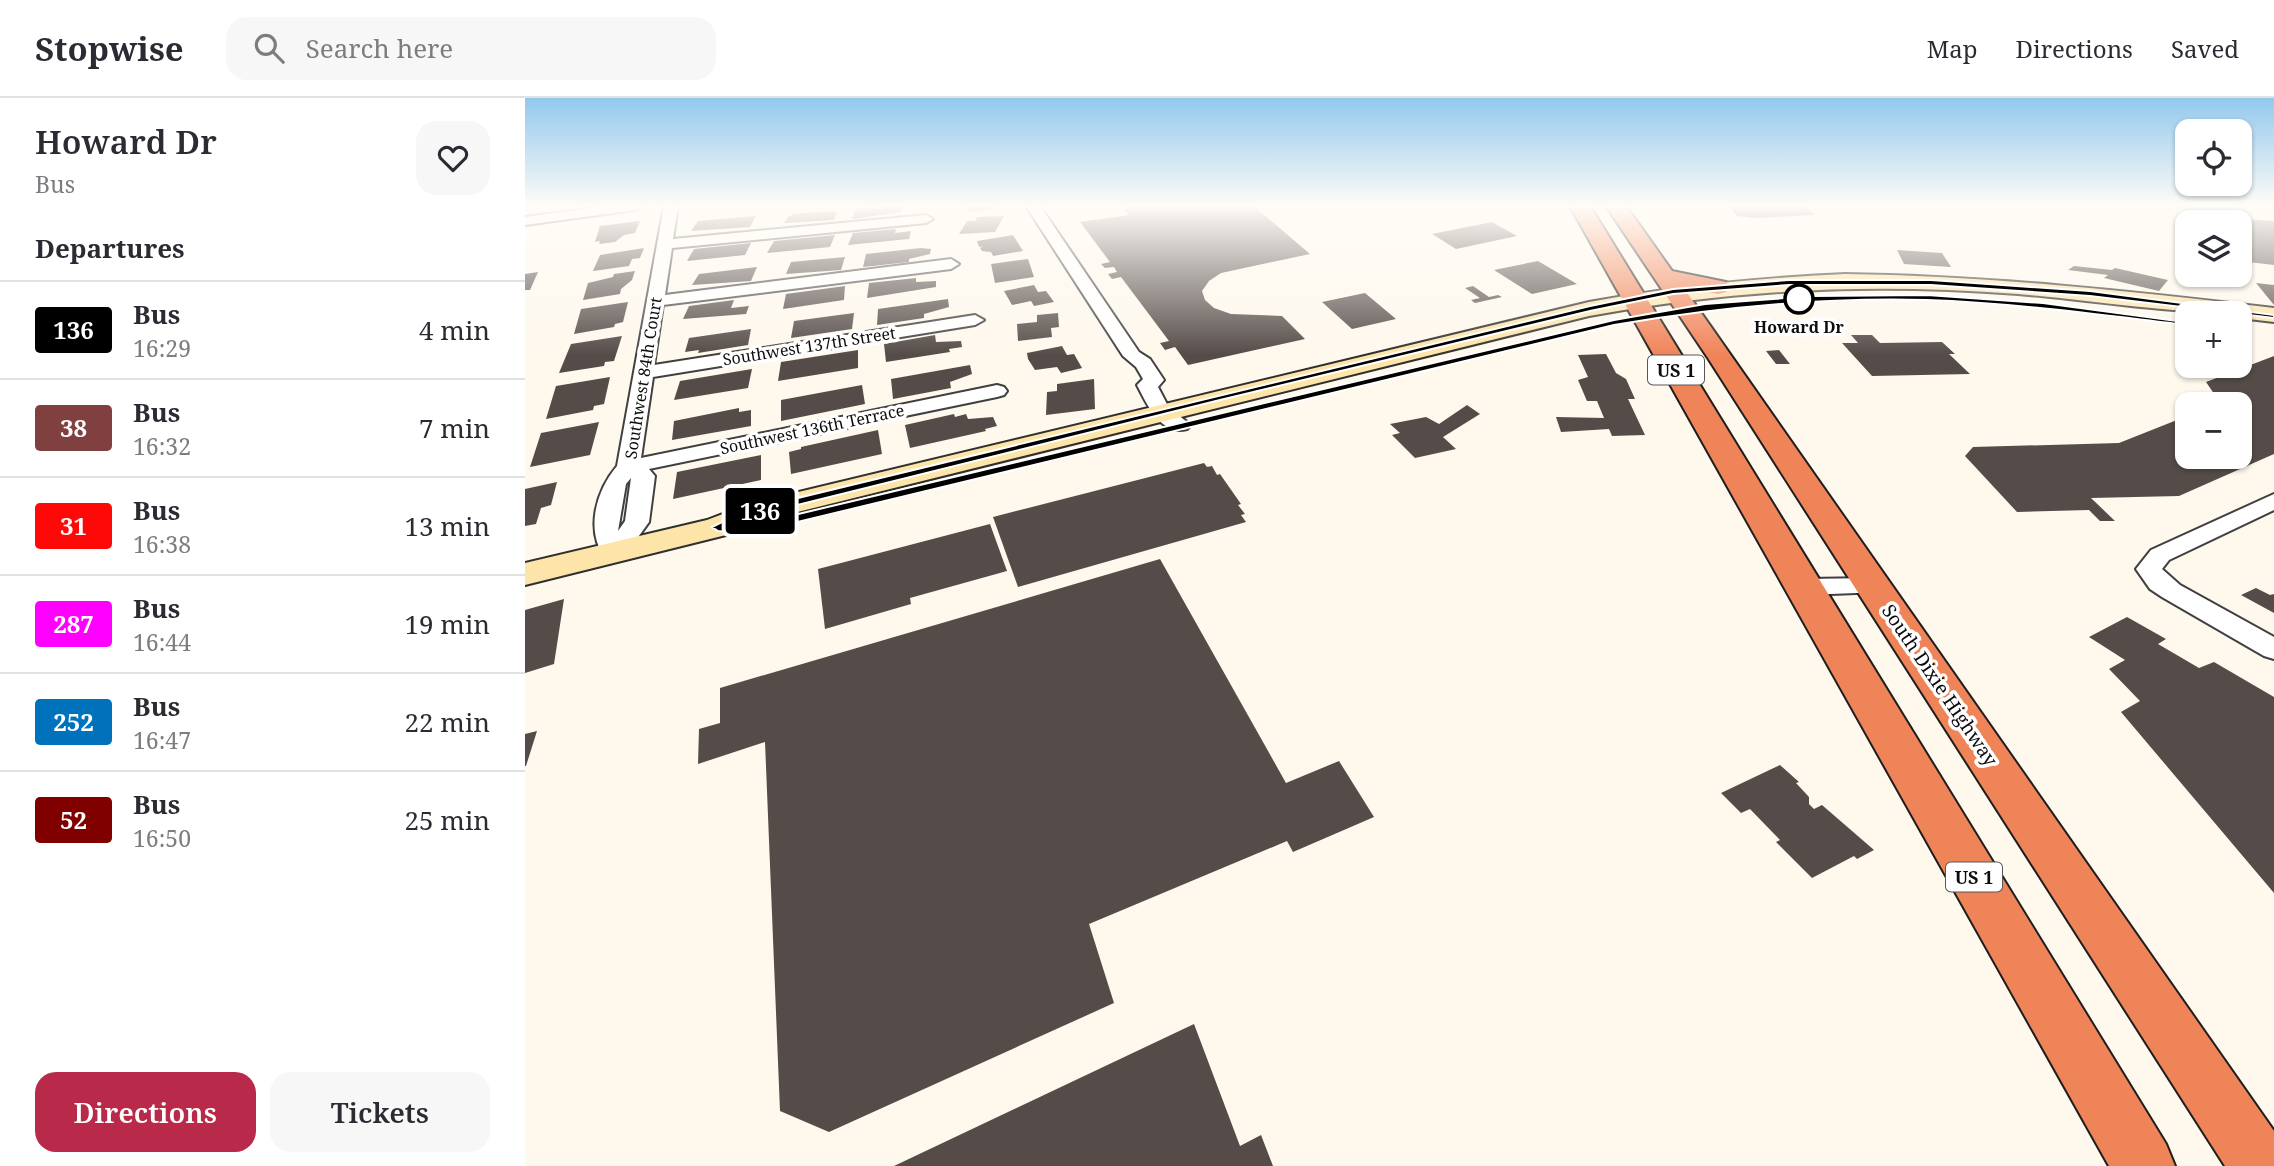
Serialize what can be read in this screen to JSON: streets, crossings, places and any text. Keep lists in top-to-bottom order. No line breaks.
{"streets":{"highway":["US 1","South Dixie Highway"],"street":["Southwest 137th Street","Southwest 84th Court","Southwest 136th Terrace"]},"crossings":[["Southwest 137th Street","Southwest 84th Court"],["Southwest 84th Court","Southwest 136th Terrace"]],"places":["Howard Dr"],"lines":["bus line 136"],"page":{"header":"Stopwise","search":"Search here","nav":["Map","Directions","Saved"],"heading":[["Howard Dr","Bus"],"Departures"],"on_map":"136","map_buttons":["+","−"],"list":[{"mark":"136","name":"Bus","note":"16:29","value":"4 min"},{"mark":"38","name":"Bus","note":"16:32","value":"7 min"},{"mark":"31","name":"Bus","note":"16:38","value":"13 min"},{"mark":"287","name":"Bus","note":"16:44","value":"19 min"},{"mark":"252","name":"Bus","note":"16:47","value":"22 min"},{"mark":"52","name":"Bus","note":"16:50","value":"25 min"}],"buttons":["Directions","Tickets"]}}
